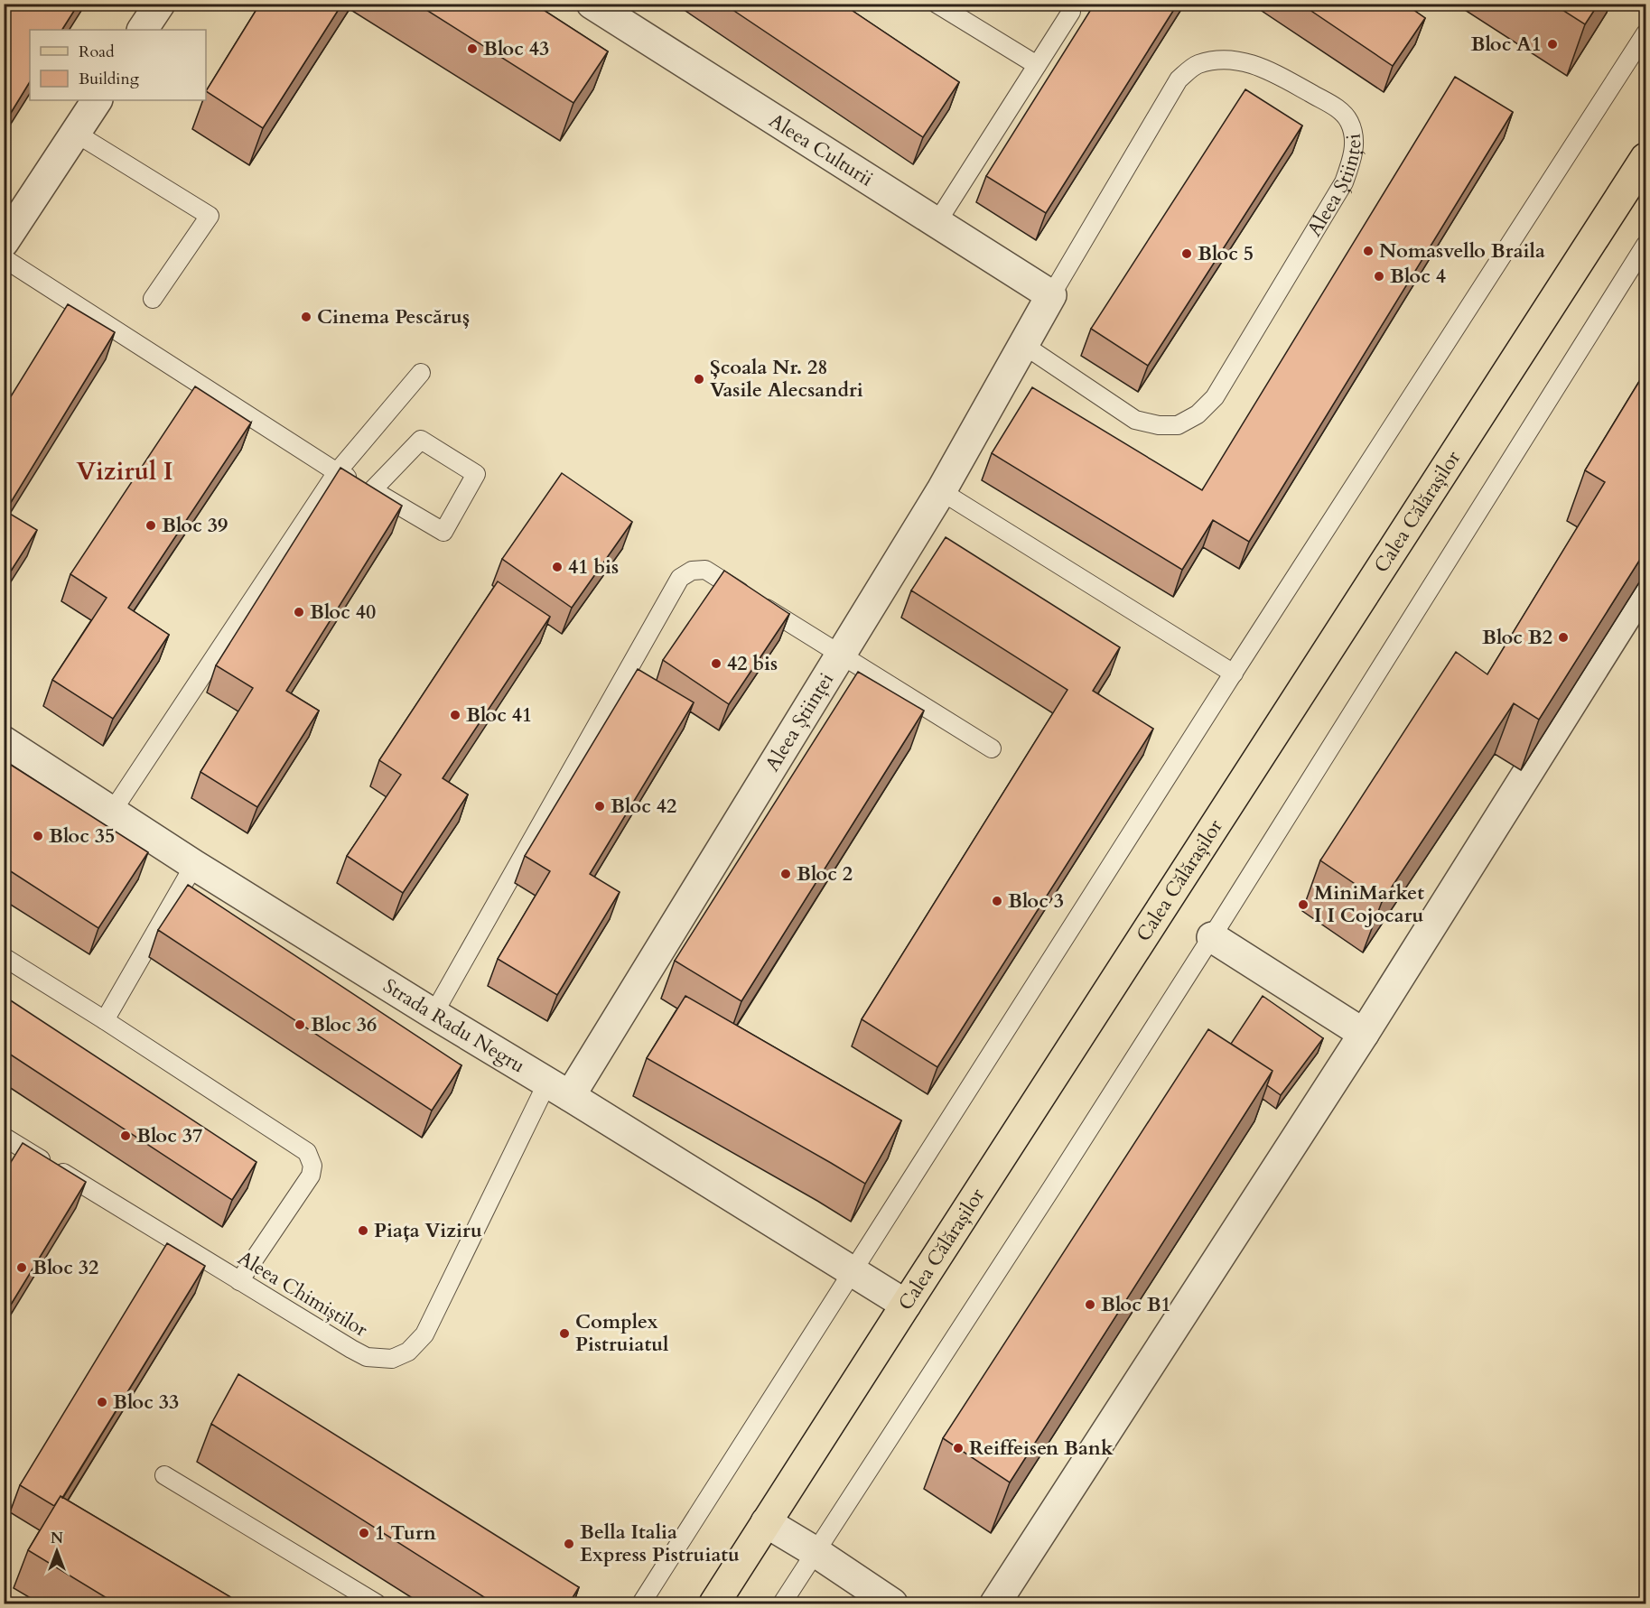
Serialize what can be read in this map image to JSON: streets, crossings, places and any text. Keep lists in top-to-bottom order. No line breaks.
{"streets":{"main road":["Calea Călărașilor"],"street":["Aleea Culturii","Aleea Științei","Strada Radu Negru"],"lane":["Aleea Chimiștilor"]},"crossings":[["Aleea Culturii","Aleea Științei"],["Aleea Științei","Strada Radu Negru"],["Aleea Științei","Aleea Chimiștilor"],["Calea Călărașilor","Strada Radu Negru"],["Strada Radu Negru","Aleea Chimiștilor"]],"districts":["Vizirul I"],"places":["Bloc A1","Bloc 43","Nomasvello Braila","Bloc 5","Bloc 4","Cinema Pescăruș","Școala Nr. 28 Vasile Alecsandri","Bloc 39","41 bis","Bloc 40","Bloc B2","42 bis","Bloc 41","Bloc 42","Bloc 35","Bloc 2","Bloc 3","MiniMarket I I Cojocaru","Bloc 36","Bloc 37","Piața Viziru","Bloc 32","Bloc B1","Complex Pistruiatul","Bloc 33","Reiffeisen Bank","1 Turn","Bella Italia Express Pistruiatu"],"legend":["Road","Building"],"north":"top"}
